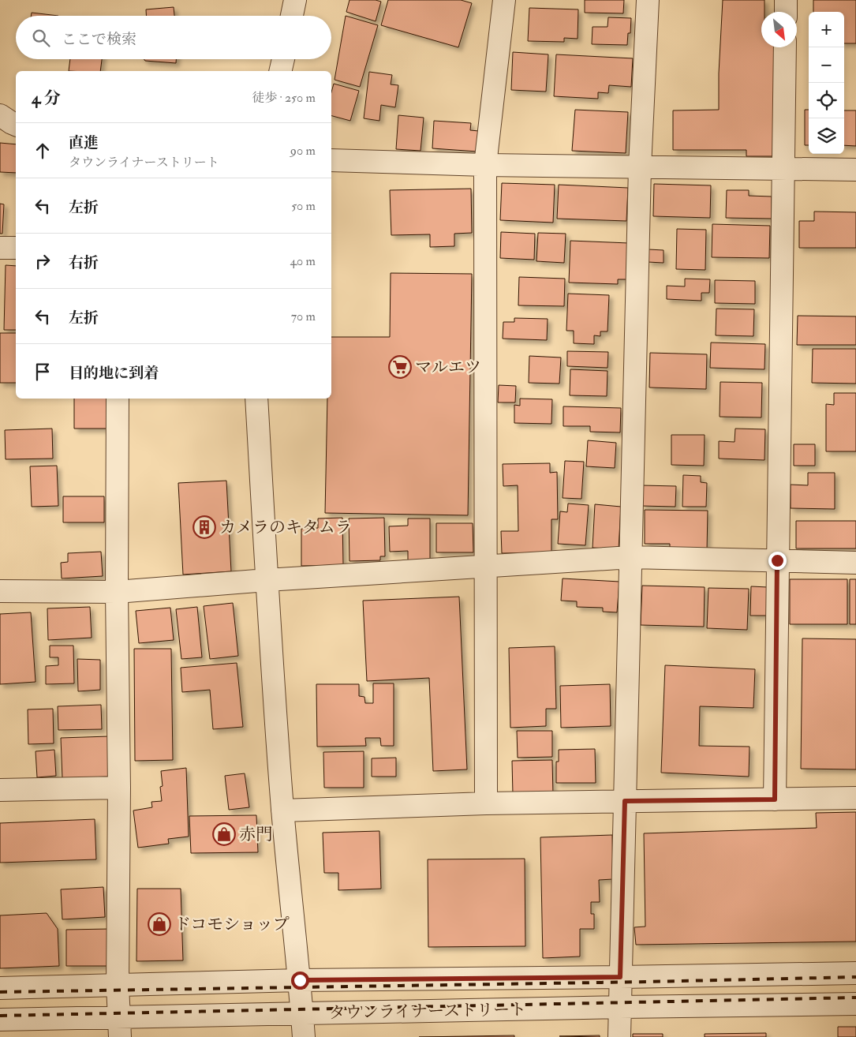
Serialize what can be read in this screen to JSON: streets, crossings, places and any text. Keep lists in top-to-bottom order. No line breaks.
{"streets":{"street":["タウンライナーストリート"]},"places":{"supermarket":["マルエツ"],"building":["カメラのキタムラ"],"shop":["赤門","ドコモショップ"]},"north":"bottom right","page":{"map_buttons":["+","−"],"search":"ここで検索","heading":["4 分","徒歩 · 250 m"],"list":[["直進","タウンライナーストリート","90 m"],["左折","50 m"],["右折","40 m"],["左折","70 m"],"目的地に到着"]}}
